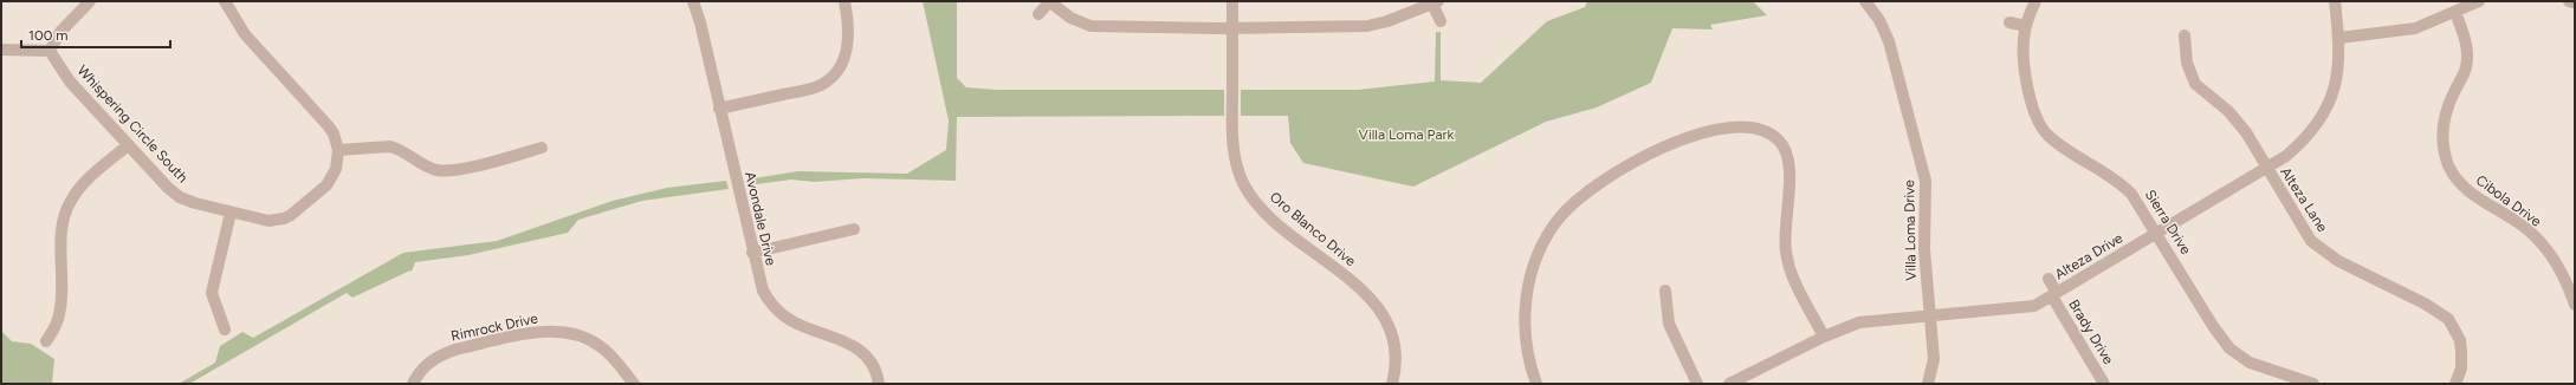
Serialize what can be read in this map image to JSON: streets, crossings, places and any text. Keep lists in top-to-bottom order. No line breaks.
{"streets":{"street":["Whispering Circle South","Alteza Lane","Cibola Drive","Avondale Drive","Sierra Drive","Oro Blanco Drive","Villa Loma Drive","Alteza Drive","Rimrock Drive","Brady Drive"]},"crossings":[["Alteza Lane","Alteza Drive"],["Sierra Drive","Alteza Drive"],["Villa Loma Drive","Alteza Drive"],["Alteza Drive","Brady Drive"]],"parks":["Villa Loma Park"],"scale_bar":"100 m"}
